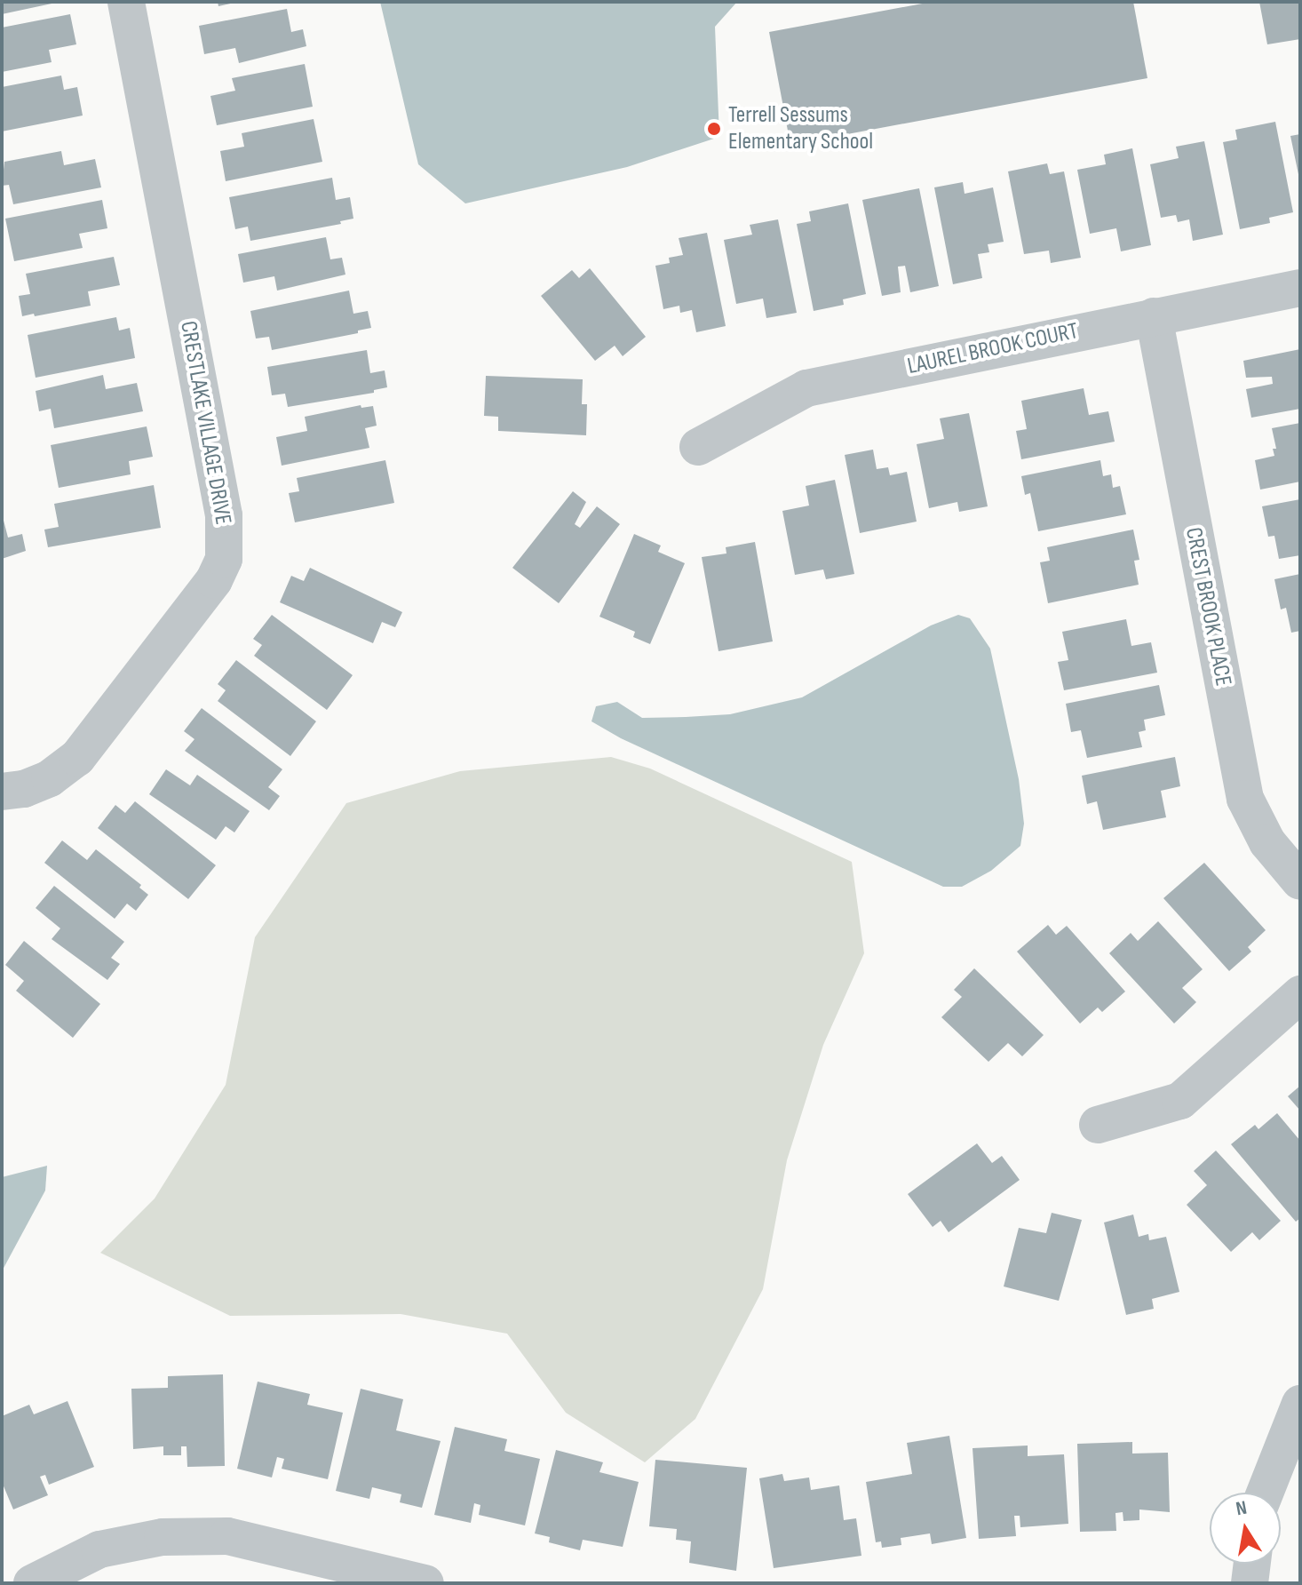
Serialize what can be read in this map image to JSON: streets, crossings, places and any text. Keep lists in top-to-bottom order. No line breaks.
{"streets":{"street":["LAUREL BROOK COURT","CRESTLAKE VILLAGE DRIVE","CREST BROOK PLACE"]},"crossings":[["LAUREL BROOK COURT","CREST BROOK PLACE"]],"places":["Terrell Sessums Elementary School"],"north":"top"}
